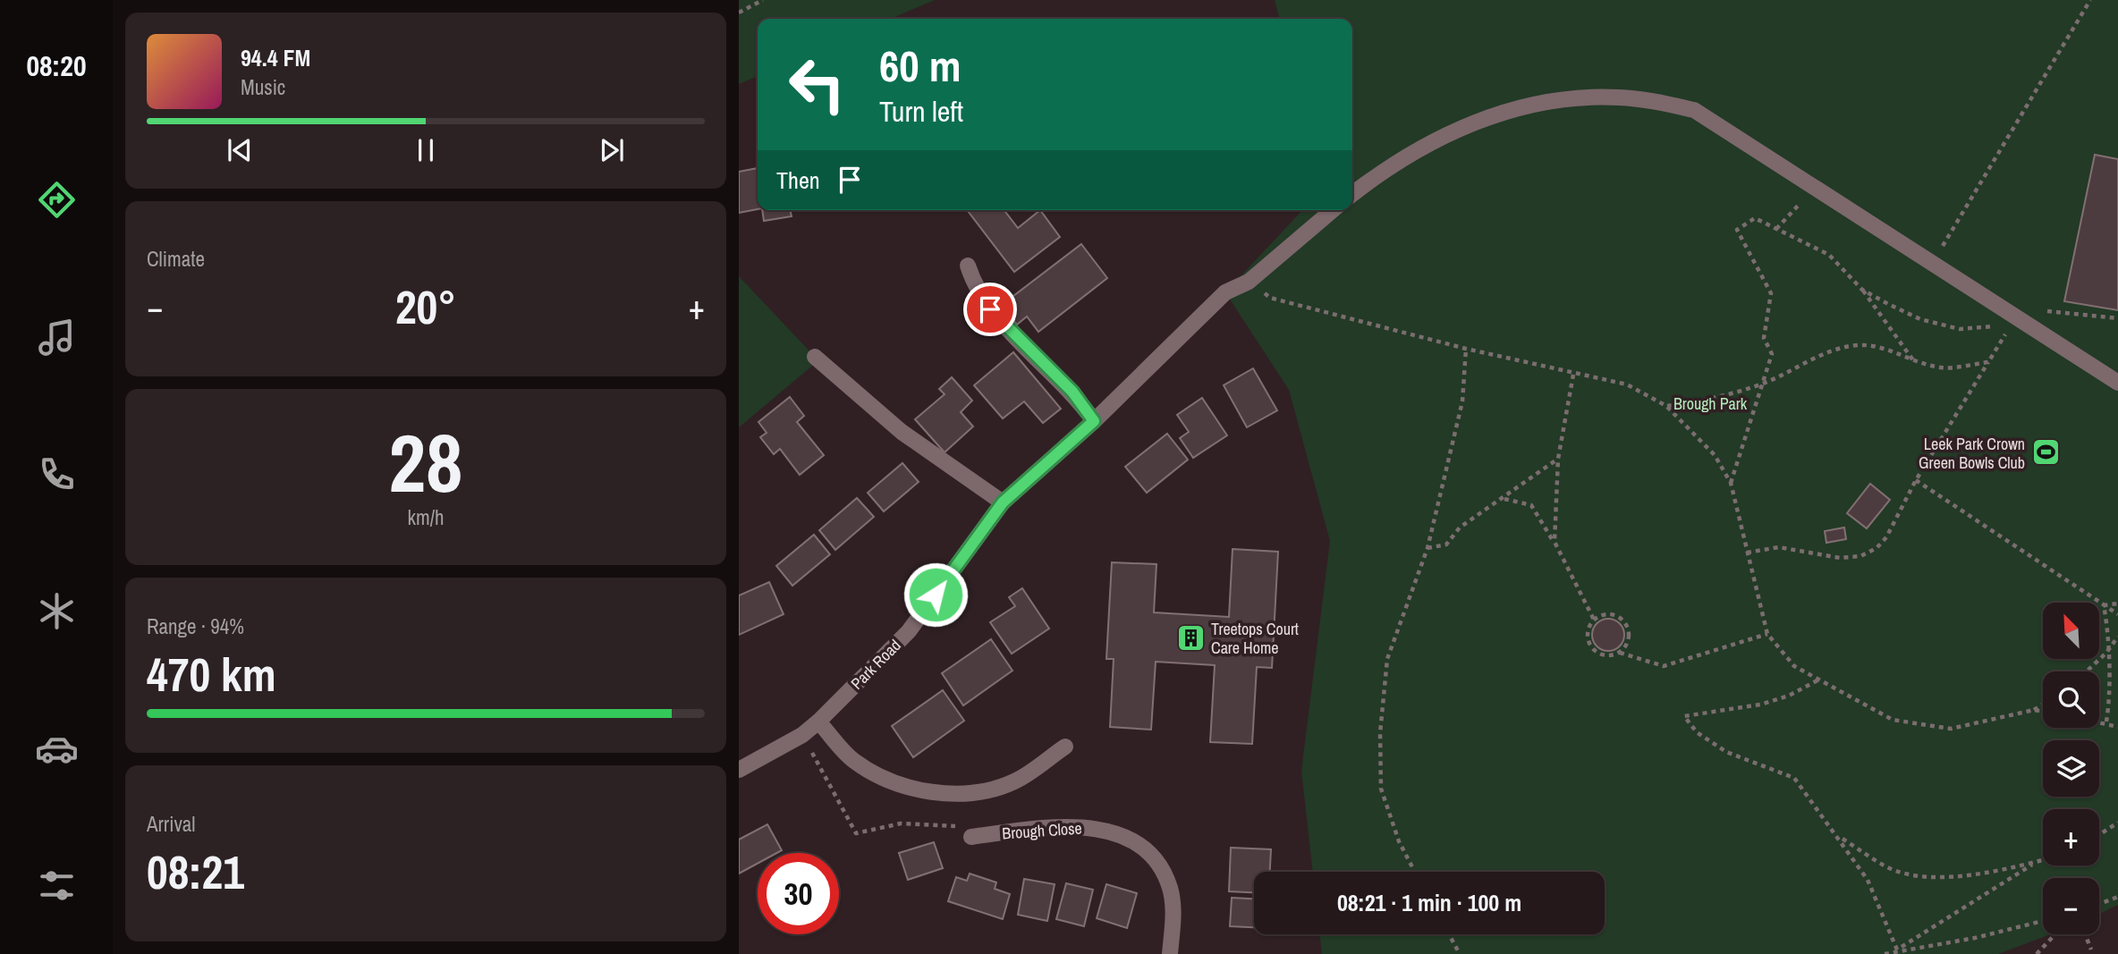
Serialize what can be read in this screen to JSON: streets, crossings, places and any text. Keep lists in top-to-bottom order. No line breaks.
{"streets":{"street":["Park Road","Brough Close"]},"parks":["Brough Park"],"places":{"sports":["Leek Park Crown Green Bowls Club"],"building":["Treetops Court Care Home"]},"north":"top left","page":{"tabs":"08:20","turn":["60 m","Turn left"],"song":["94.4 FM","Music"],"then":"Then","tile":["Climate",["28","km/h"],["Range · 94%","470 km"],["Arrival","08:21"]],"heat":["−","20°","+"],"map_buttons":["+","−"],"limit":"30","trip":"08:21 · 1 min · 100 m"}}
